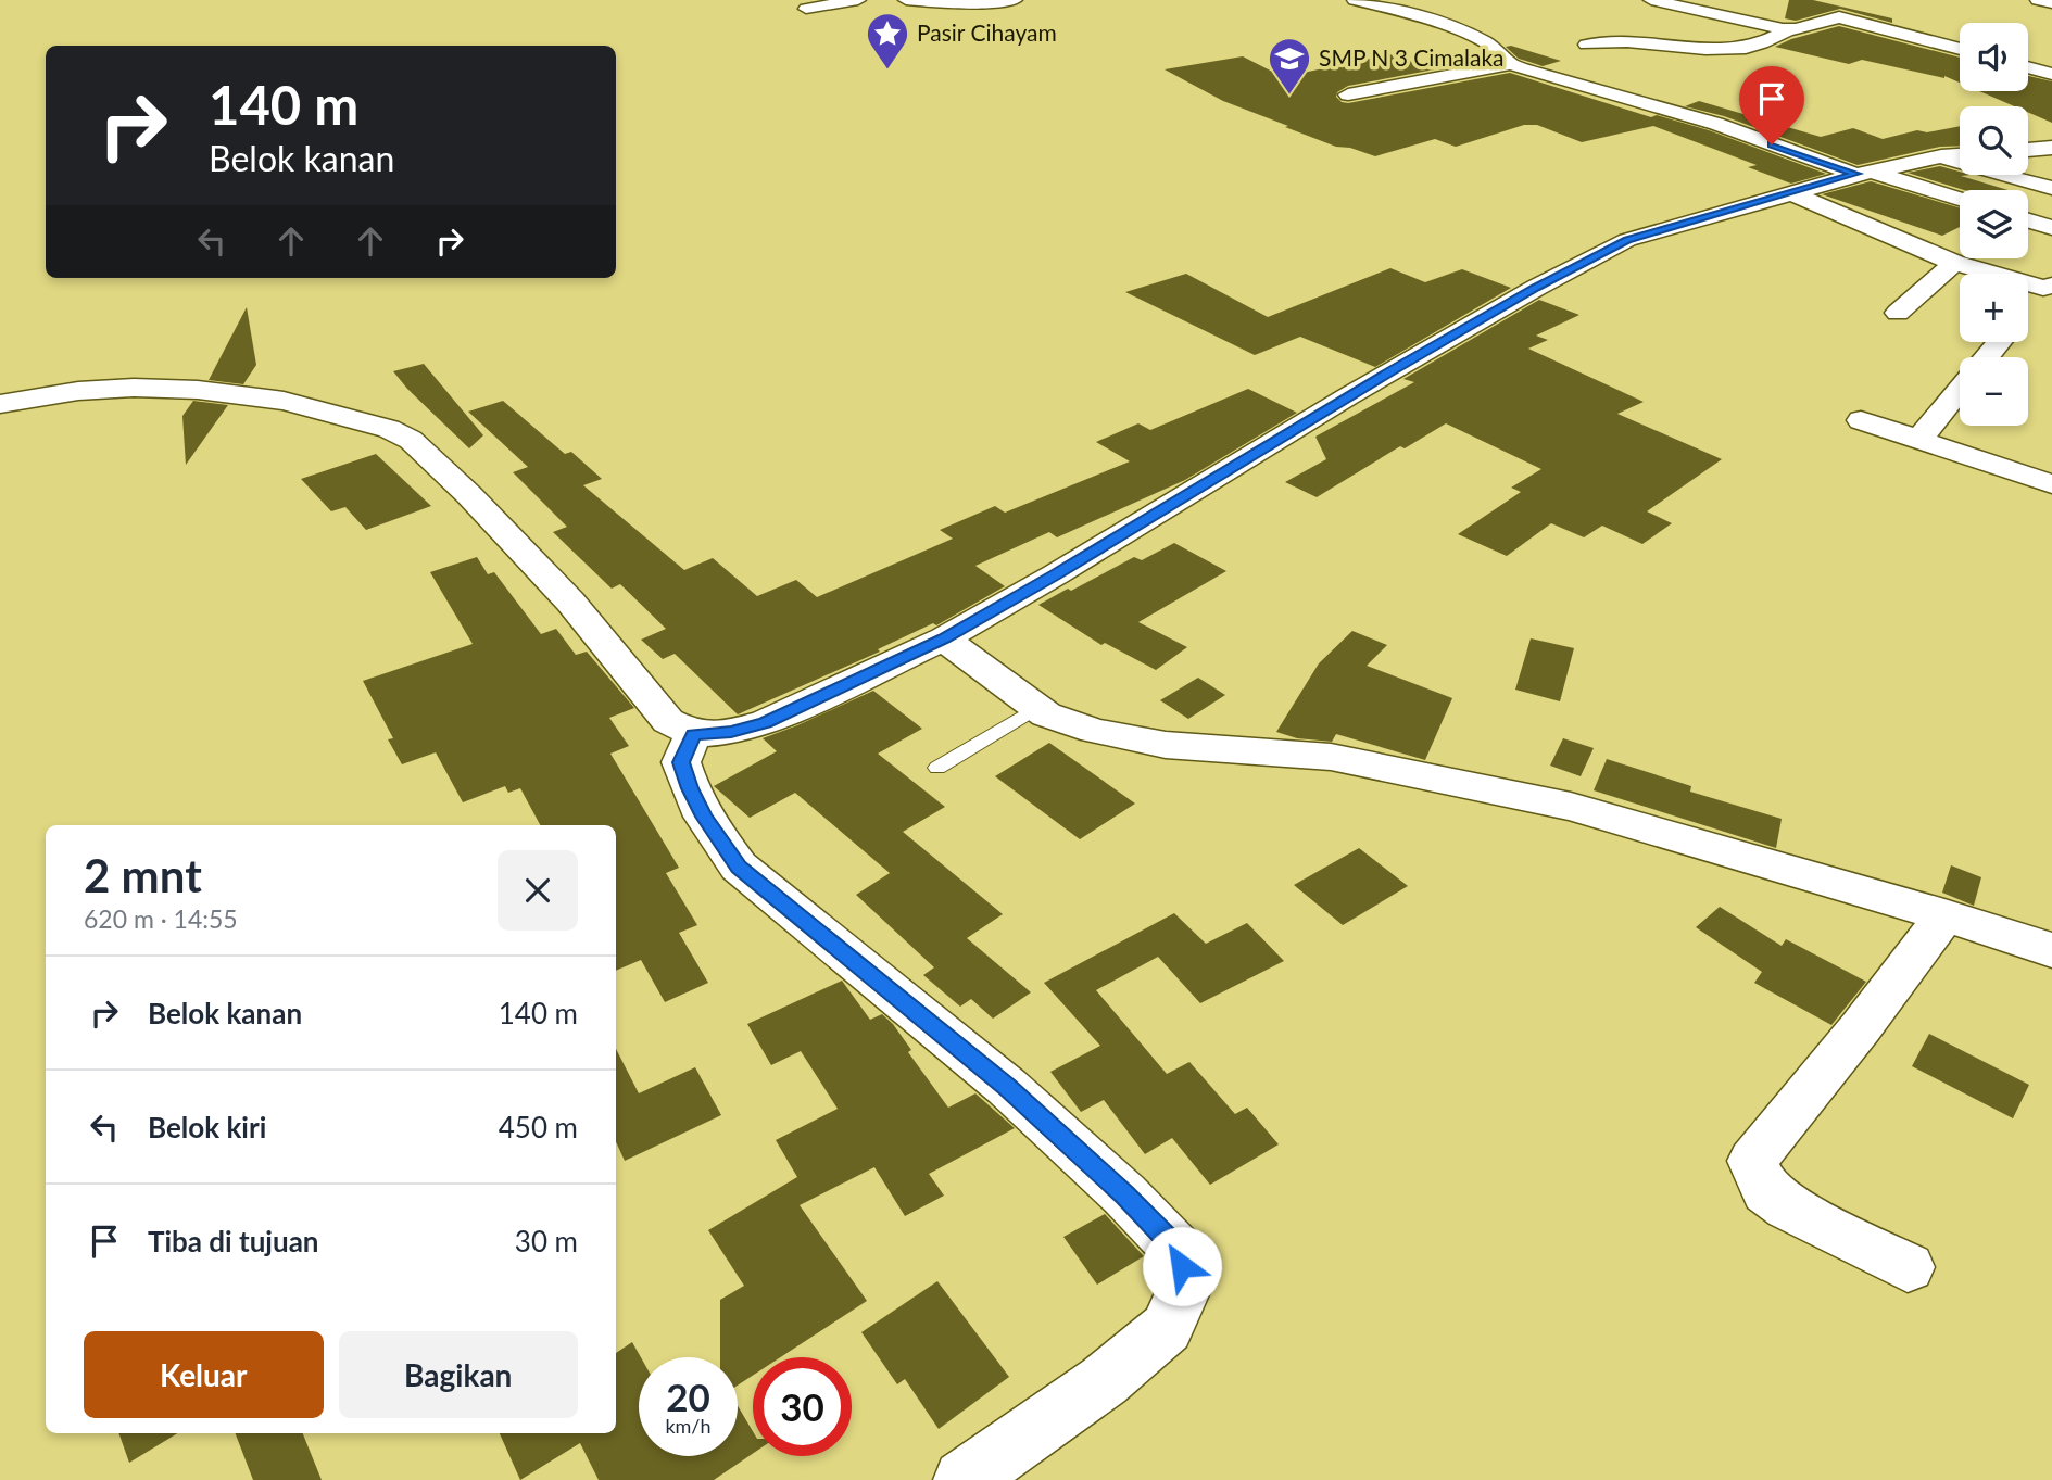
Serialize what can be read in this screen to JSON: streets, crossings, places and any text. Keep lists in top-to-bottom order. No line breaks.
{"places":{"place":["Pasir Cihayam"],"school or university":["SMP N 3 Cimalaka"]},"page":{"map_buttons":["+","−"],"turn":["140 m","Belok kanan"],"heading":["2 mnt","620 m · 14:55"],"list":[{"name":"Belok kanan","value":"140 m"},{"name":"Belok kiri","value":"450 m"},{"name":"Tiba di tujuan","value":"30 m"}],"buttons":["Keluar","Bagikan"],"speed":"20 km/h","limit":"30"}}
